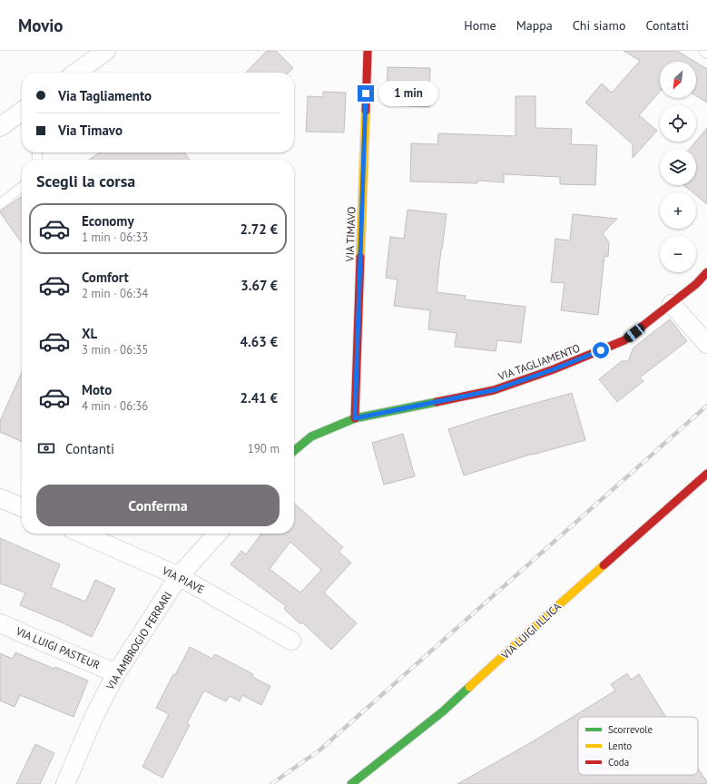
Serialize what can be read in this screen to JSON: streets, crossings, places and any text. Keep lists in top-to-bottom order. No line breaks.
{"streets":{"street":["VIA TIMAVO","VIA TAGLIAMENTO","VIA PIAVE","VIA LUIGI ILLICA","VIA AMBROGIO FERRARI","VIA LUIGI PASTEUR"]},"crossings":[["VIA TIMAVO","VIA TAGLIAMENTO"],["VIA PIAVE","VIA AMBROGIO FERRARI"],["VIA AMBROGIO FERRARI","VIA LUIGI PASTEUR"]],"legend":["Scorrevole","Lento","Coda"],"north":"bottom left","page":{"header":"Movio","nav":["Home","Mappa","Chi siamo","Contatti"],"map_buttons":["+","−"],"banner":["Via Tagliamento","Via Timavo"],"bubble":"1 min","heading":"Scegli la corsa","list":[{"name":"Economy","note":"1 min · 06:33","value":"2.72 €"},{"name":"Comfort","note":"2 min · 06:34","value":"3.67 €"},{"name":"XL","note":"3 min · 06:35","value":"4.63 €"},{"name":"Moto","note":"4 min · 06:36","value":"2.41 €"}],"pay":["Contanti","190 m"],"buttons":"Conferma"}}
